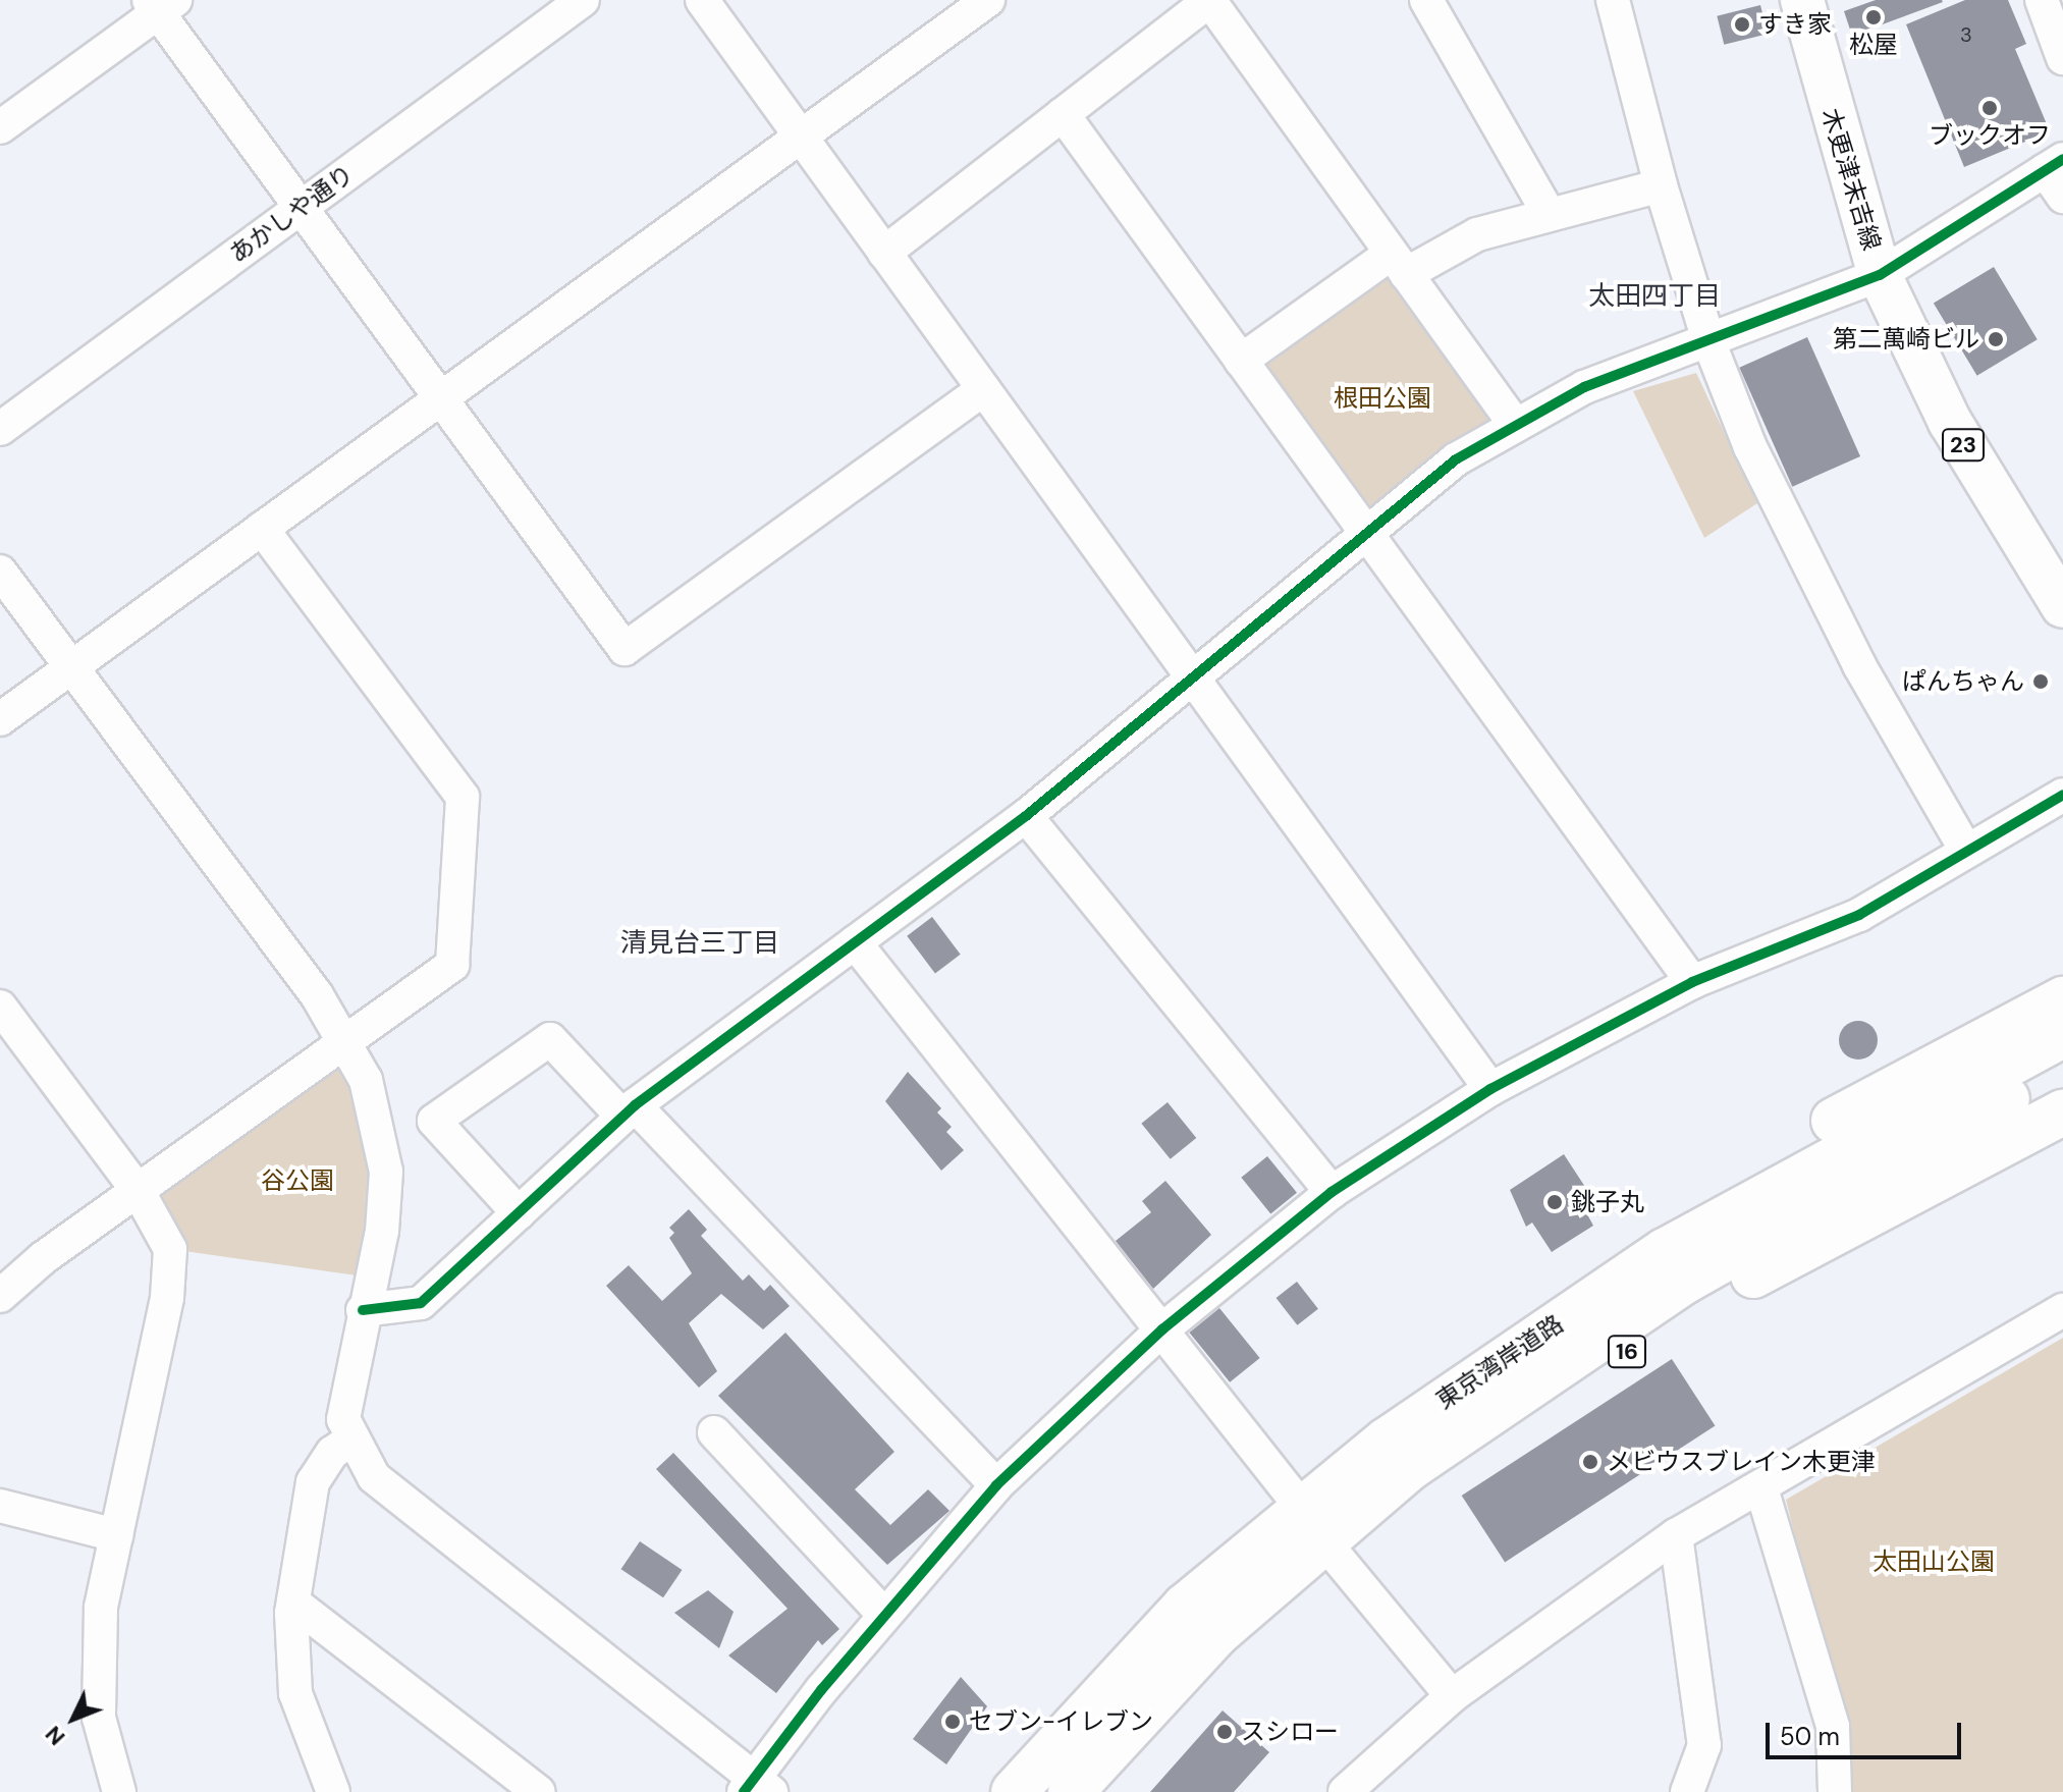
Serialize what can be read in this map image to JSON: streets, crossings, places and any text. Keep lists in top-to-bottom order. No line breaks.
{"streets":{"highway":["16","東京湾岸道路"],"main road":["木更津末吉線","23"],"street":["あかしや通り"]},"crossings":[["16","東京湾岸道路"]],"districts":["太田四丁目","清見台三丁目"],"parks":["根田公園","谷公園","太田山公園"],"places":["松屋","すき家","ブックオフ","第二萬崎ビル","ぱんちゃん","銚子丸","メビウスブレイン木更津","セブン-イレブン","スシロー"],"house_numbers":["3"],"scale_bar":"50 m","north":"bottom left"}
